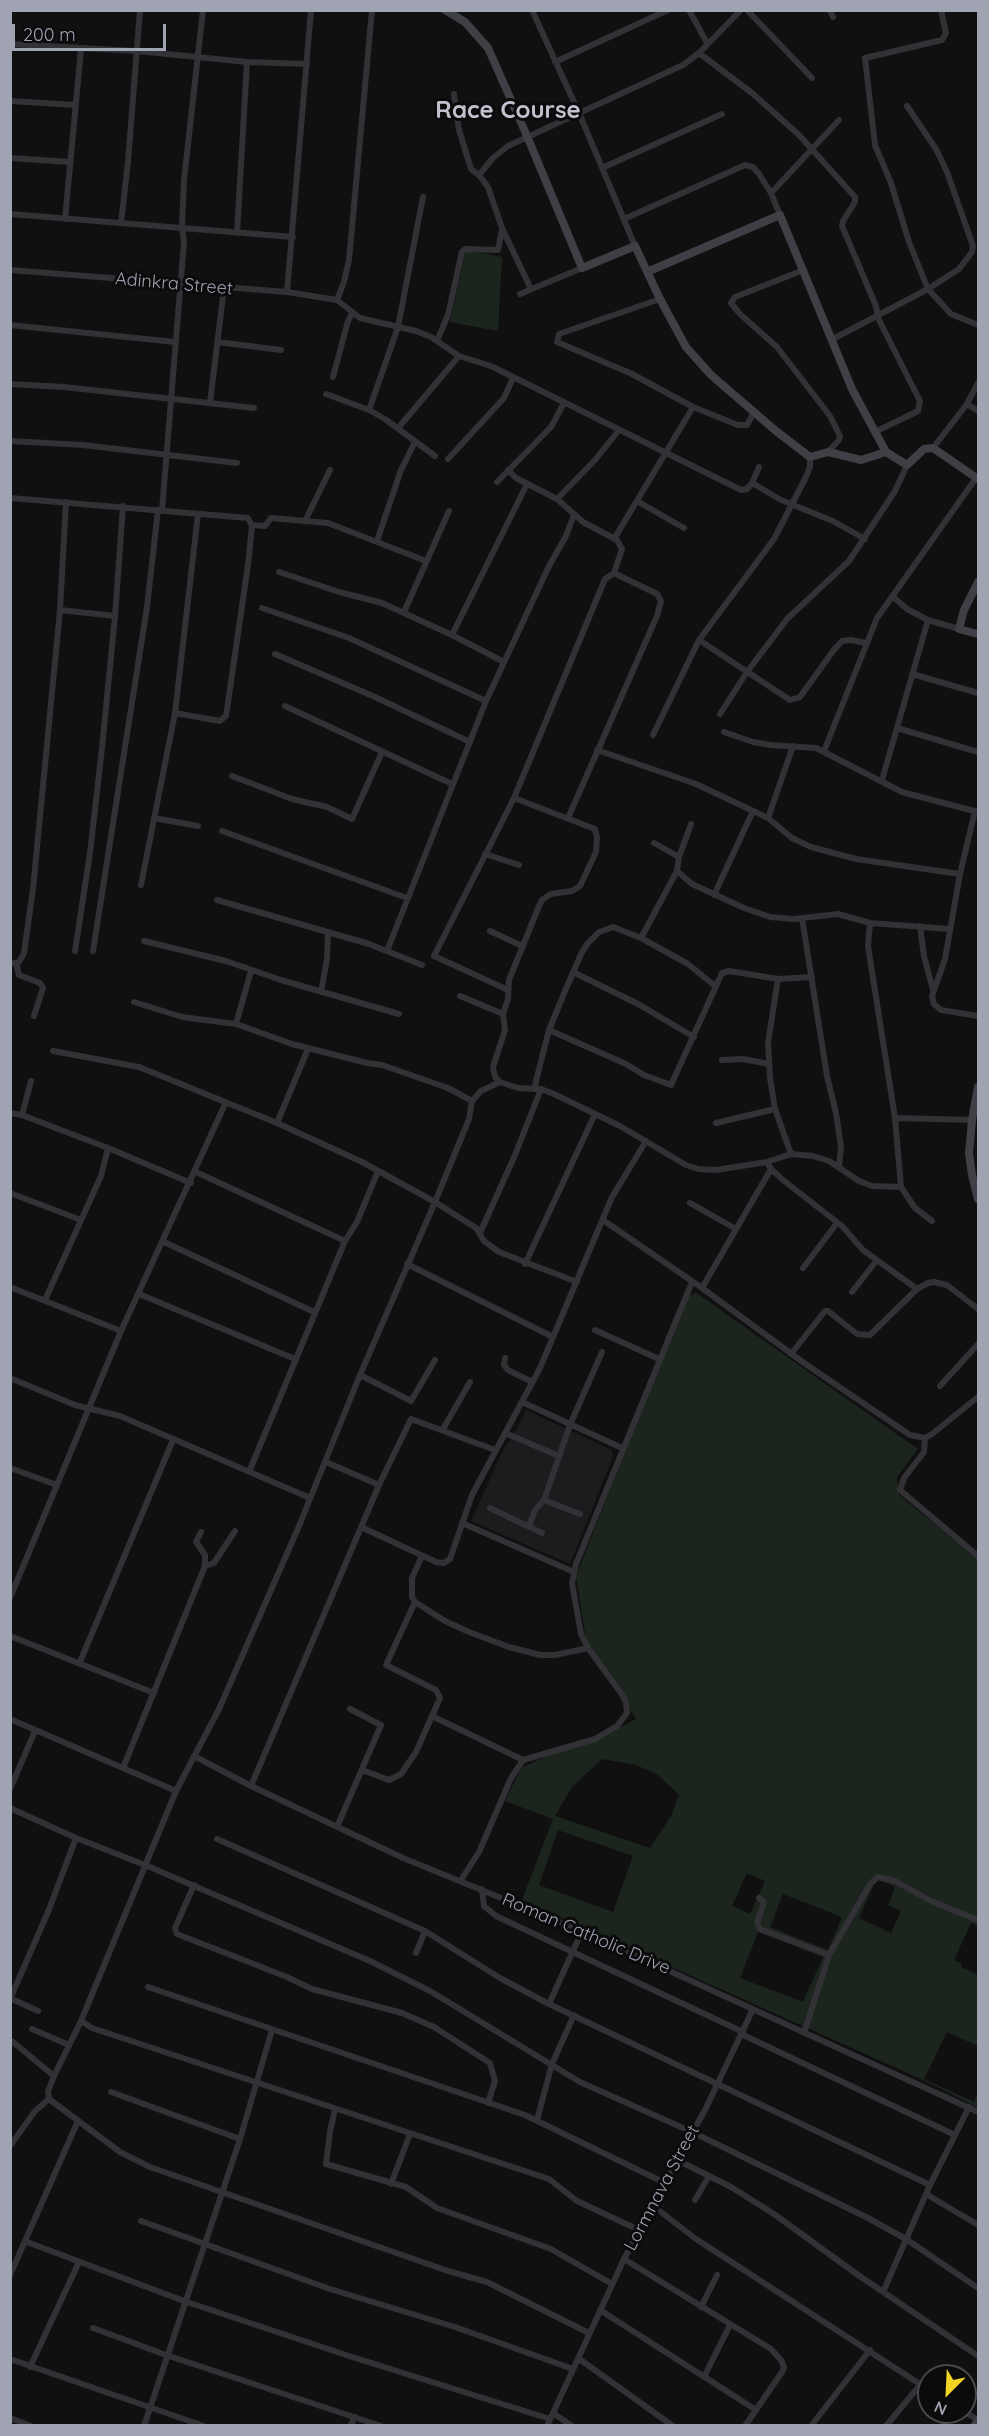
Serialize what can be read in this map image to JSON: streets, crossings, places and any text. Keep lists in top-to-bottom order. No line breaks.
{"streets":{"street":["Adinkra Street","Roman Catholic Drive","Lormnava Street"]},"crossings":[["Roman Catholic Drive","Lormnava Street"]],"districts":["Race Course"],"scale_bar":"200 m","north":"bottom left"}
